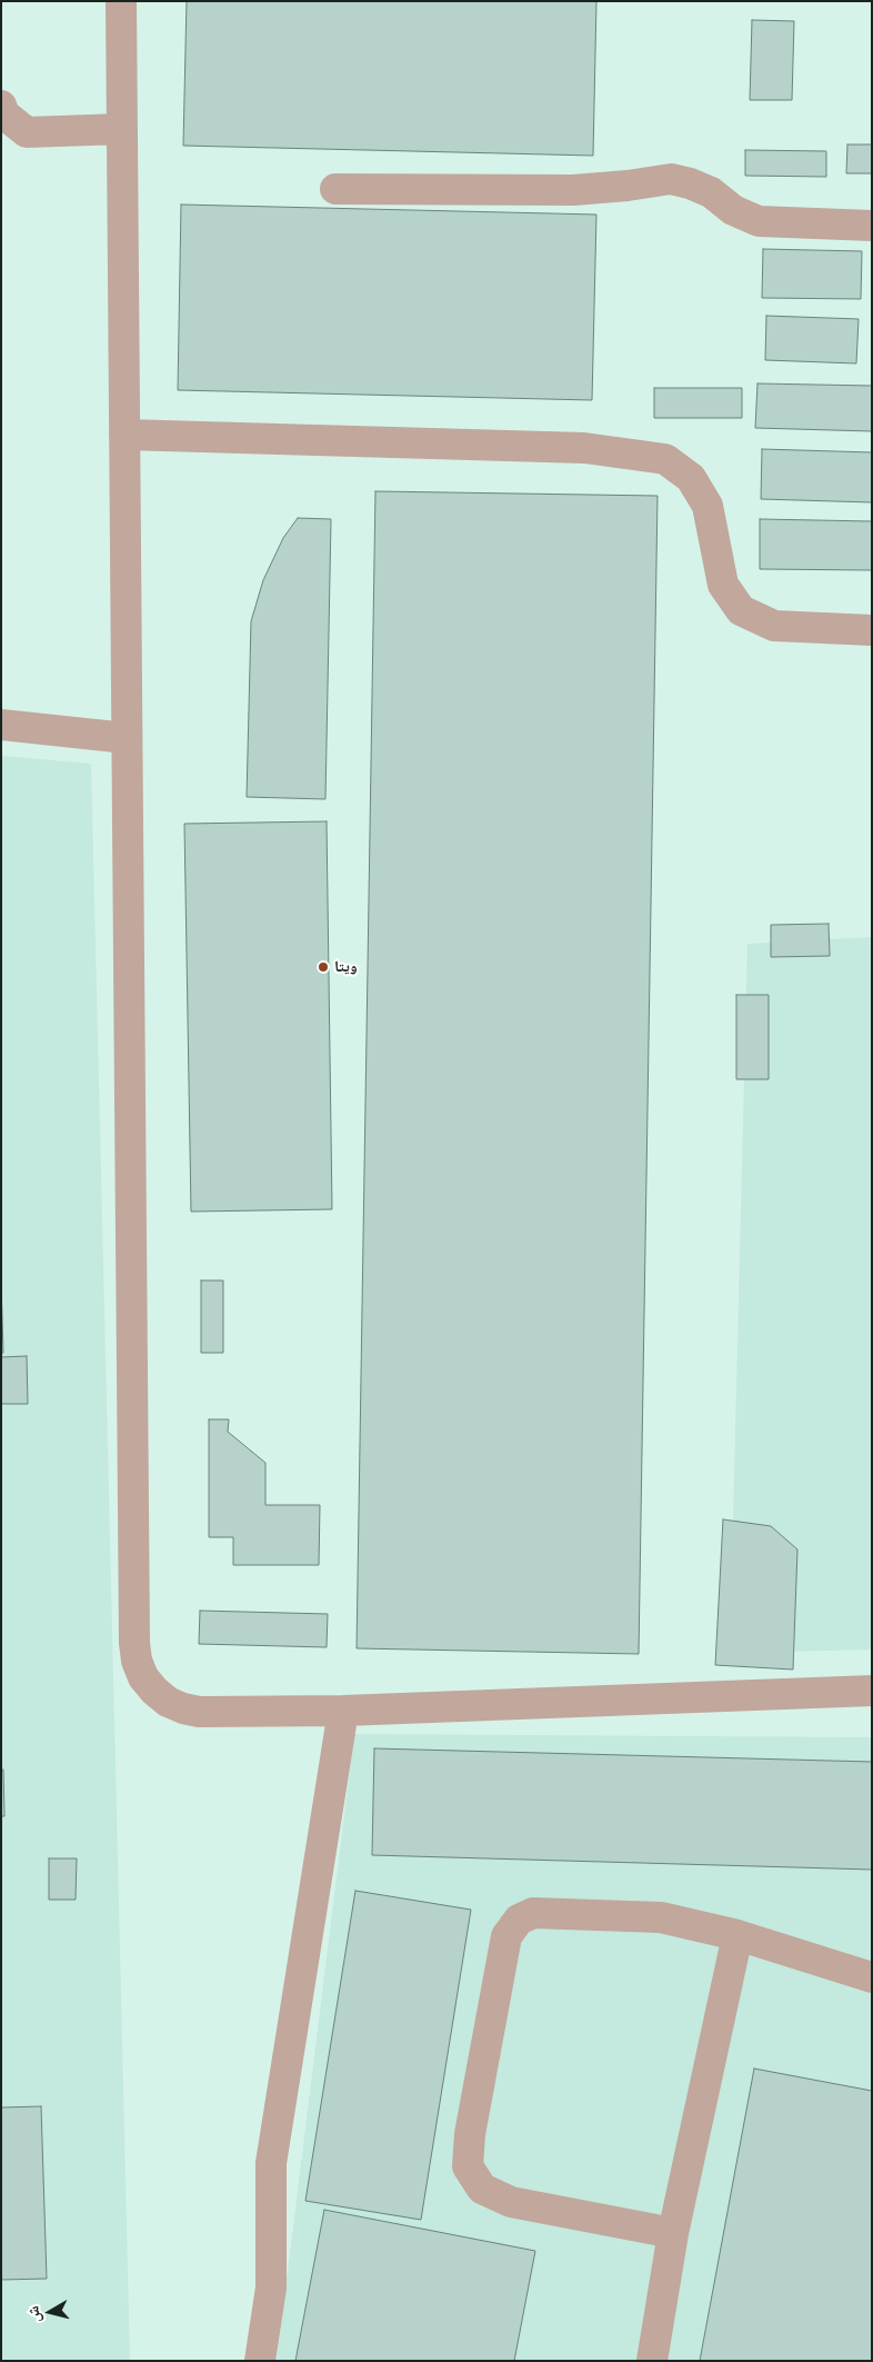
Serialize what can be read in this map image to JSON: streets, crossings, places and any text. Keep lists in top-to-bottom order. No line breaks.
{"places":["ويتا"],"north":"left"}
